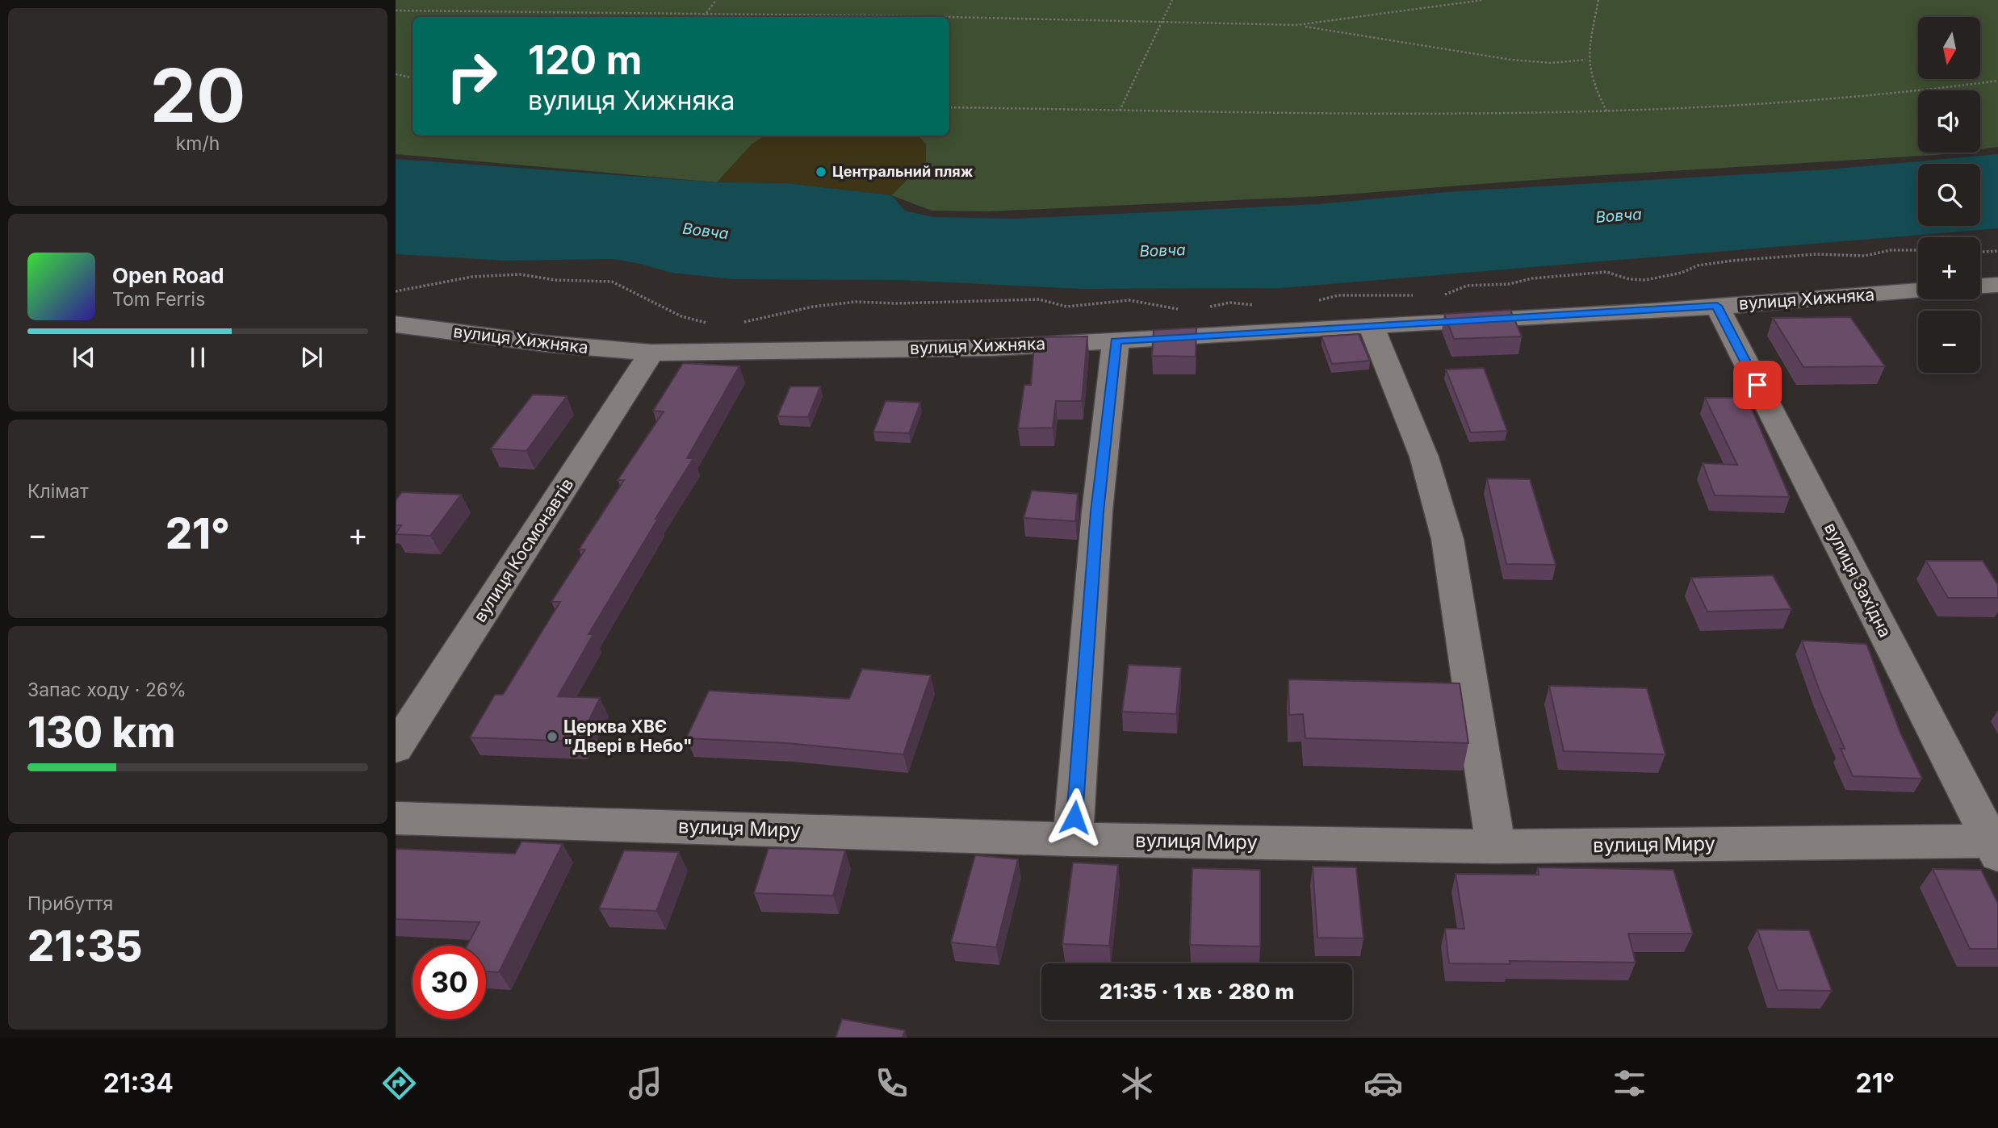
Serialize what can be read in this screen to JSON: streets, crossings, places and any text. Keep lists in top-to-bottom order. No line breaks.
{"streets":{"street":["вулиця Хижняка","вулиця Космонавтів","вулиця Західна","вулиця Миру"]},"crossings":[["вулиця Хижняка","вулиця Космонавтів"],["вулиця Хижняка","вулиця Західна"],["вулиця Західна","вулиця Миру"]],"water":["Вовча"],"places":["Центральний пляж","Церква ХВЄ \"Двері в Небо\""],"north":"bottom","page":{"tile":[["20","km/h"],"Клімат",["Запас ходу · 26%","130 km"],["Прибуття","21:35"]],"map_buttons":["+","−"],"turn":["120 m","вулиця Хижняка"],"song":["Open Road","Tom Ferris"],"heat":["−","21°","+"],"limit":"30","trip":"21:35 · 1 хв · 280 m","tabs":["21:34","21°"]}}
